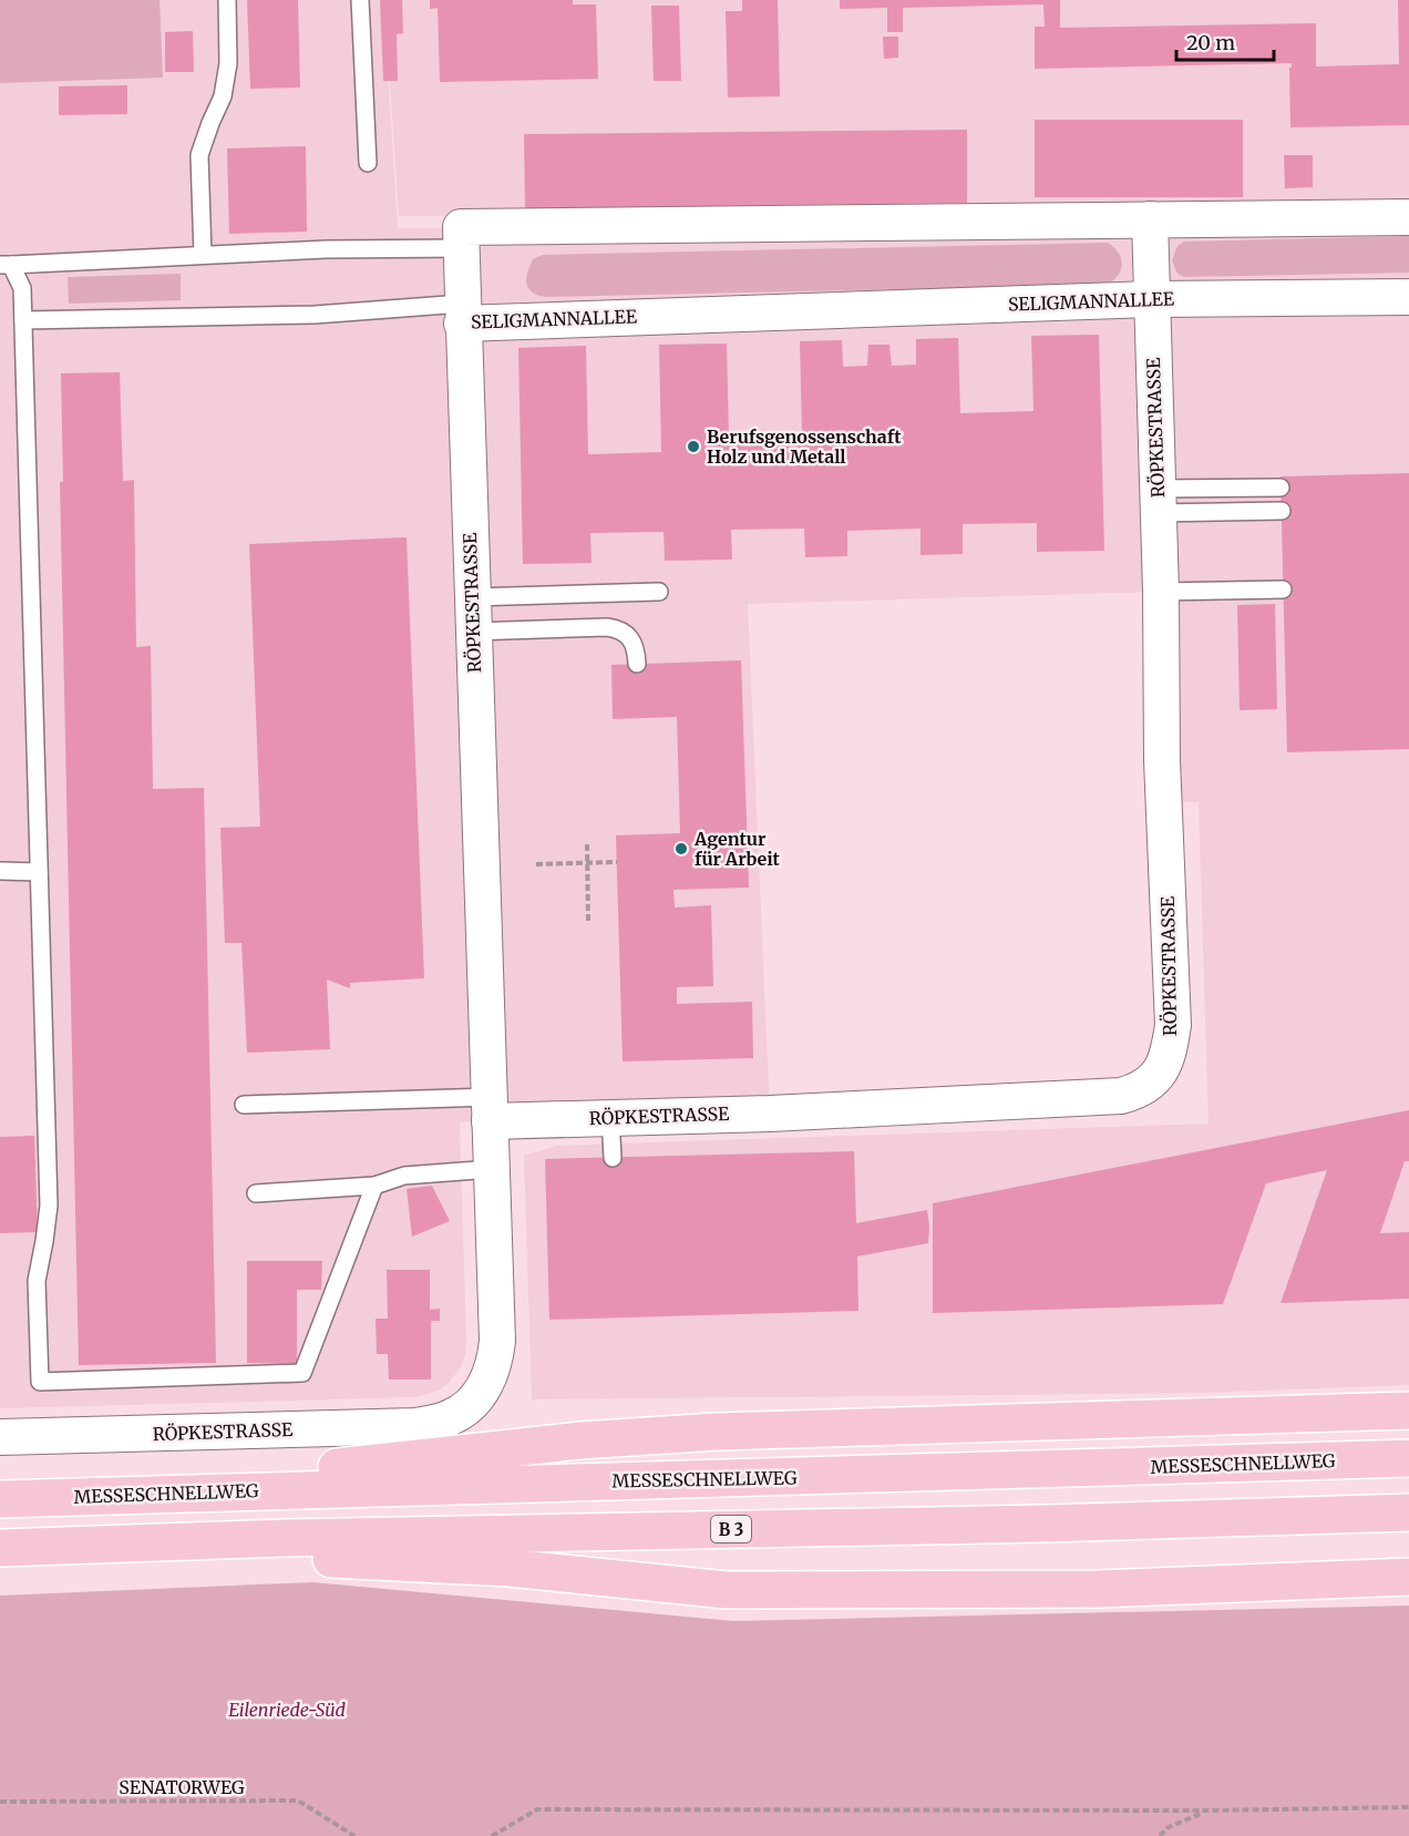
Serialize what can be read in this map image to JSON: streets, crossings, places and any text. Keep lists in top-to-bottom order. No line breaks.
{"streets":{"highway":["MESSESCHNELLWEG","B 3"],"street":["SELIGMANNALLEE","RÖPKESTRASSE"],"path":["SENATORWEG"]},"crossings":[["SELIGMANNALLEE","RÖPKESTRASSE"]],"parks":["Eilenriede-Süd"],"places":["Berufsgenossenschaft Holz und Metall","Agentur für Arbeit"],"scale_bar":"20 m"}
